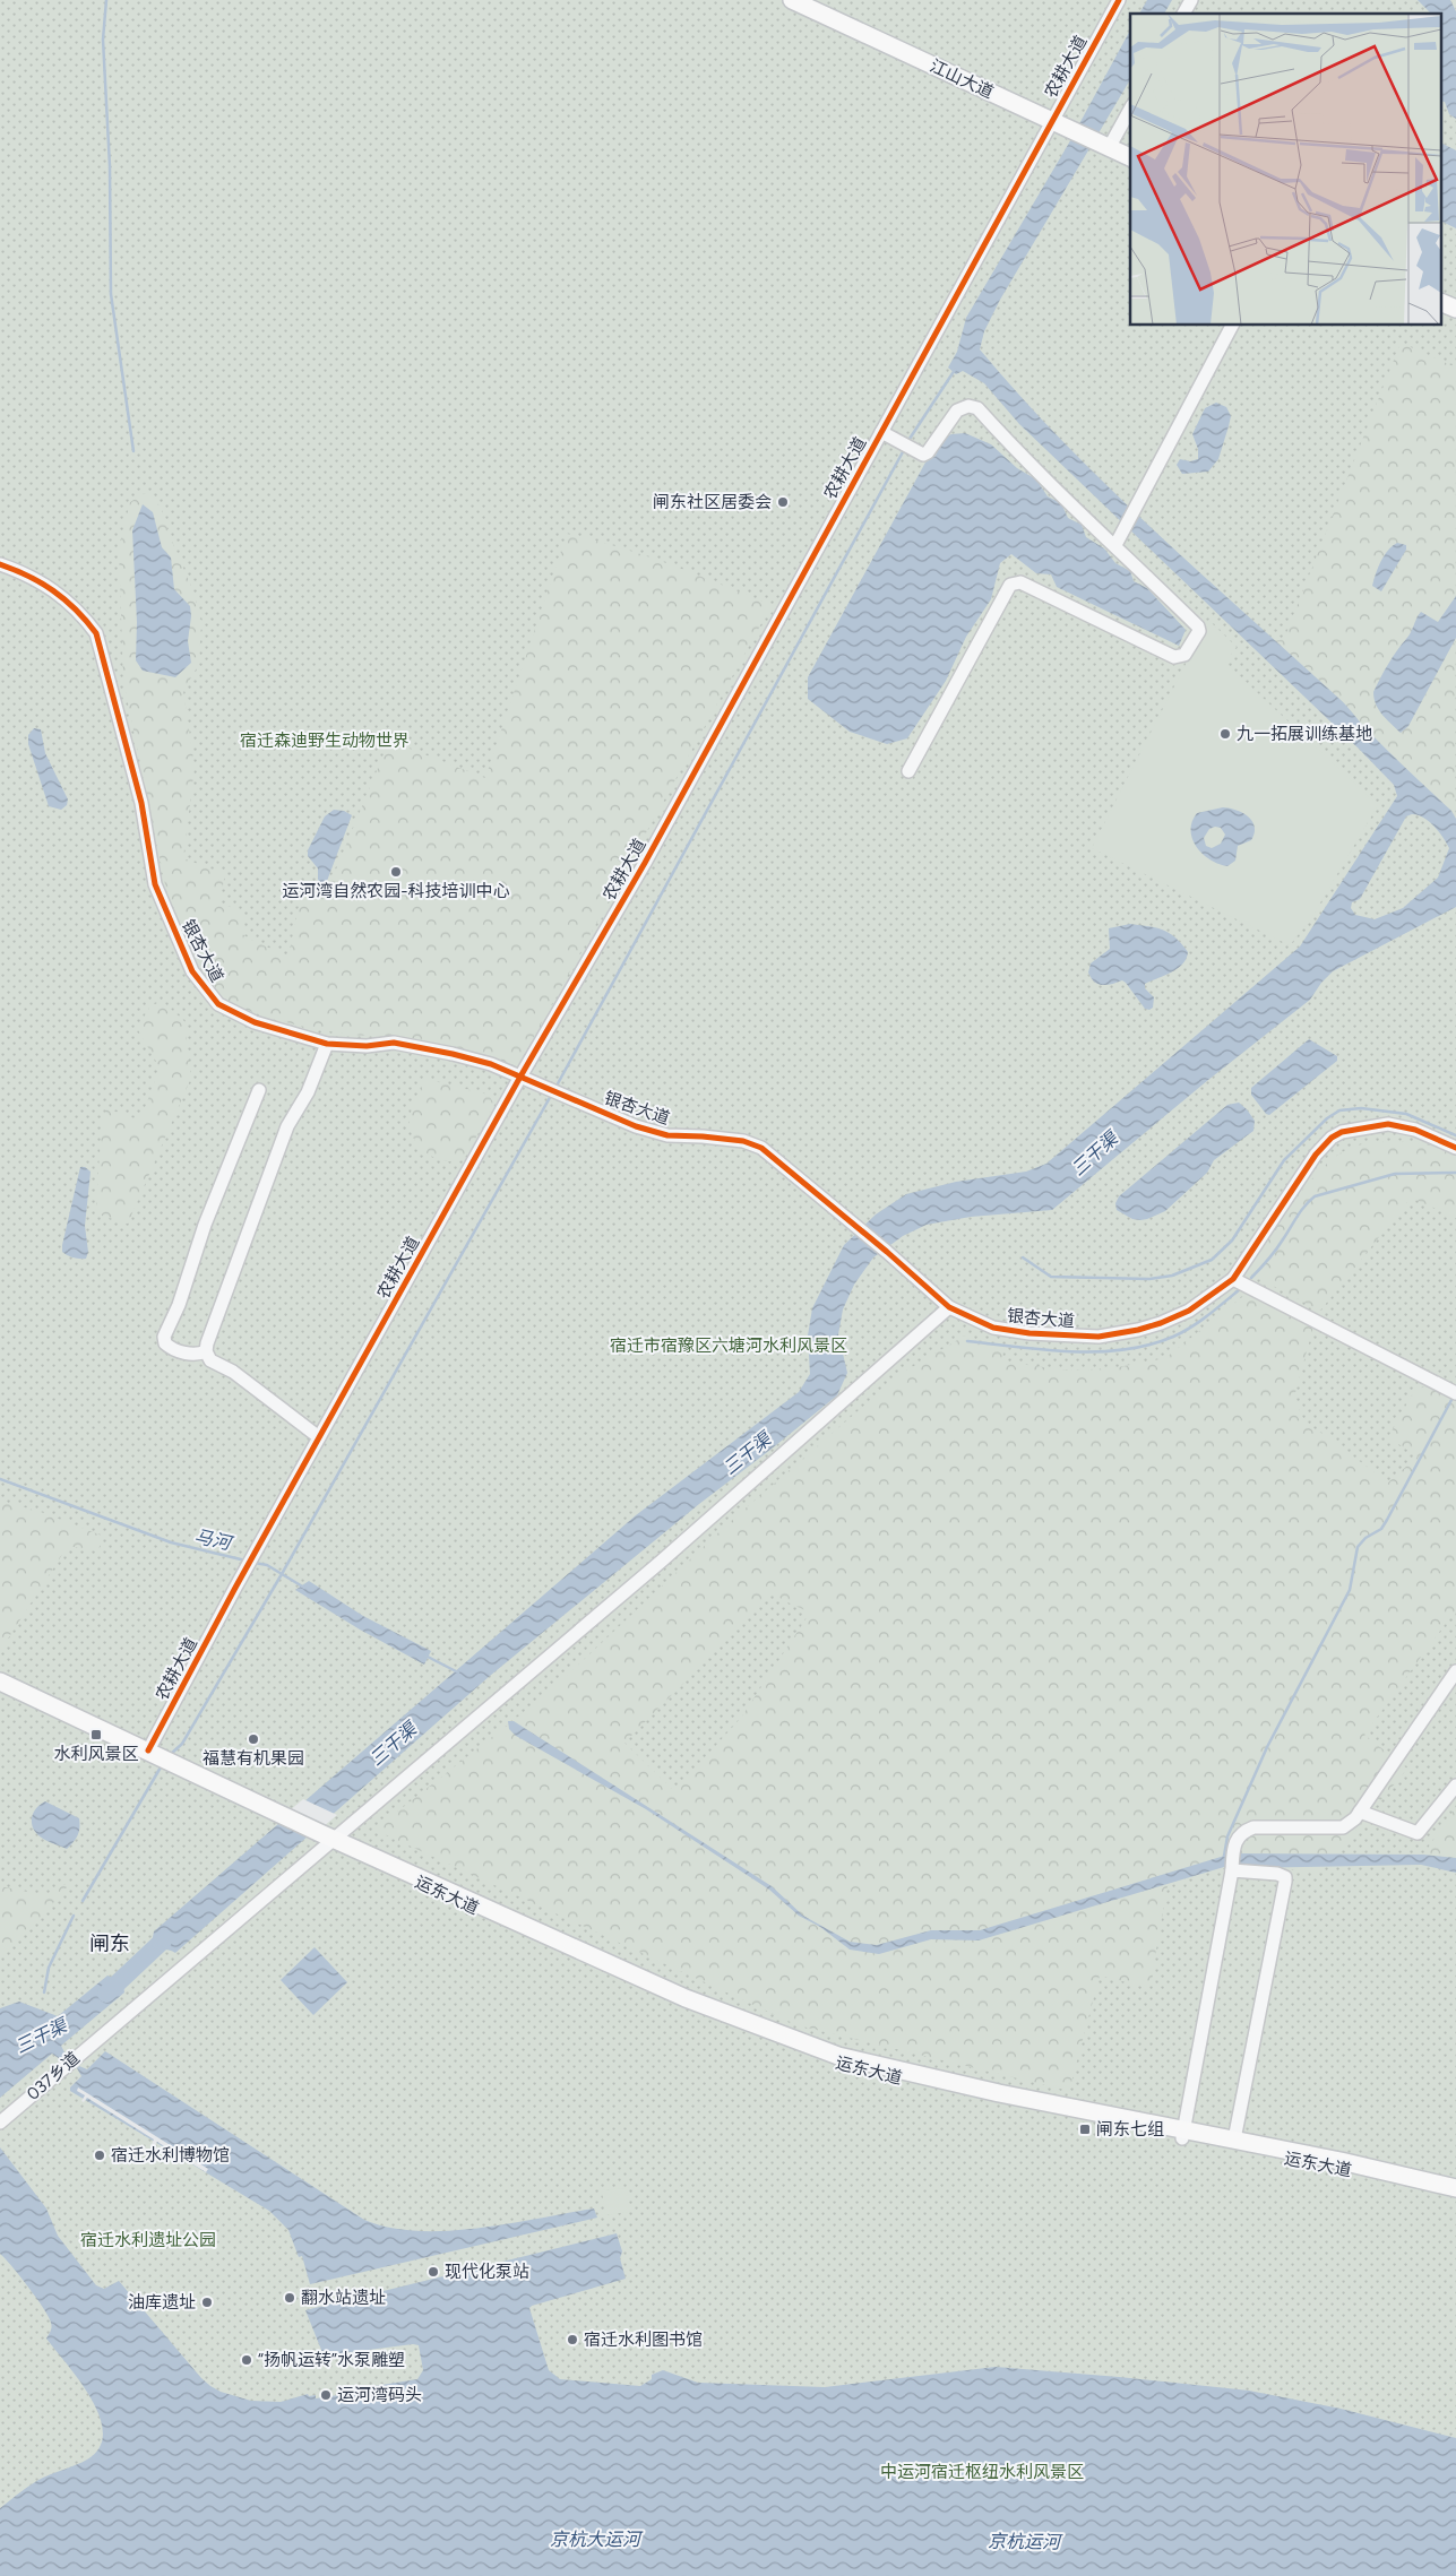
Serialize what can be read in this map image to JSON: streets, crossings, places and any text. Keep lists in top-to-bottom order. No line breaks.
{"streets":{"main road":["江山大道","运东大道"],"street":["农耕大道","银杏大道","037乡道"]},"crossings":[["农耕大道","江山大道"],["农耕大道","银杏大道"],["农耕大道","运东大道"],["银杏大道","037乡道"],["运东大道","037乡道"]],"districts":["闸东"],"water":["三干渠","马河","京杭大运河","京杭运河"],"parks":["宿迁森迪野生动物世界","宿迁市宿豫区六塘河水利风景区","宿迁水利遗址公园","中运河宿迁枢纽水利风景区"],"places":{"other":["闸东社区居委会","九一拓展训练基地","运河湾自然农园-科技培训中心","福慧有机果园","宿迁水利博物馆","现代化泵站","翻水站遗址","油库遗址","宿迁水利图书馆","“扬帆运转”水泵雕塑","运河湾码头"],"transit":["水利风景区","闸东七组"]}}
